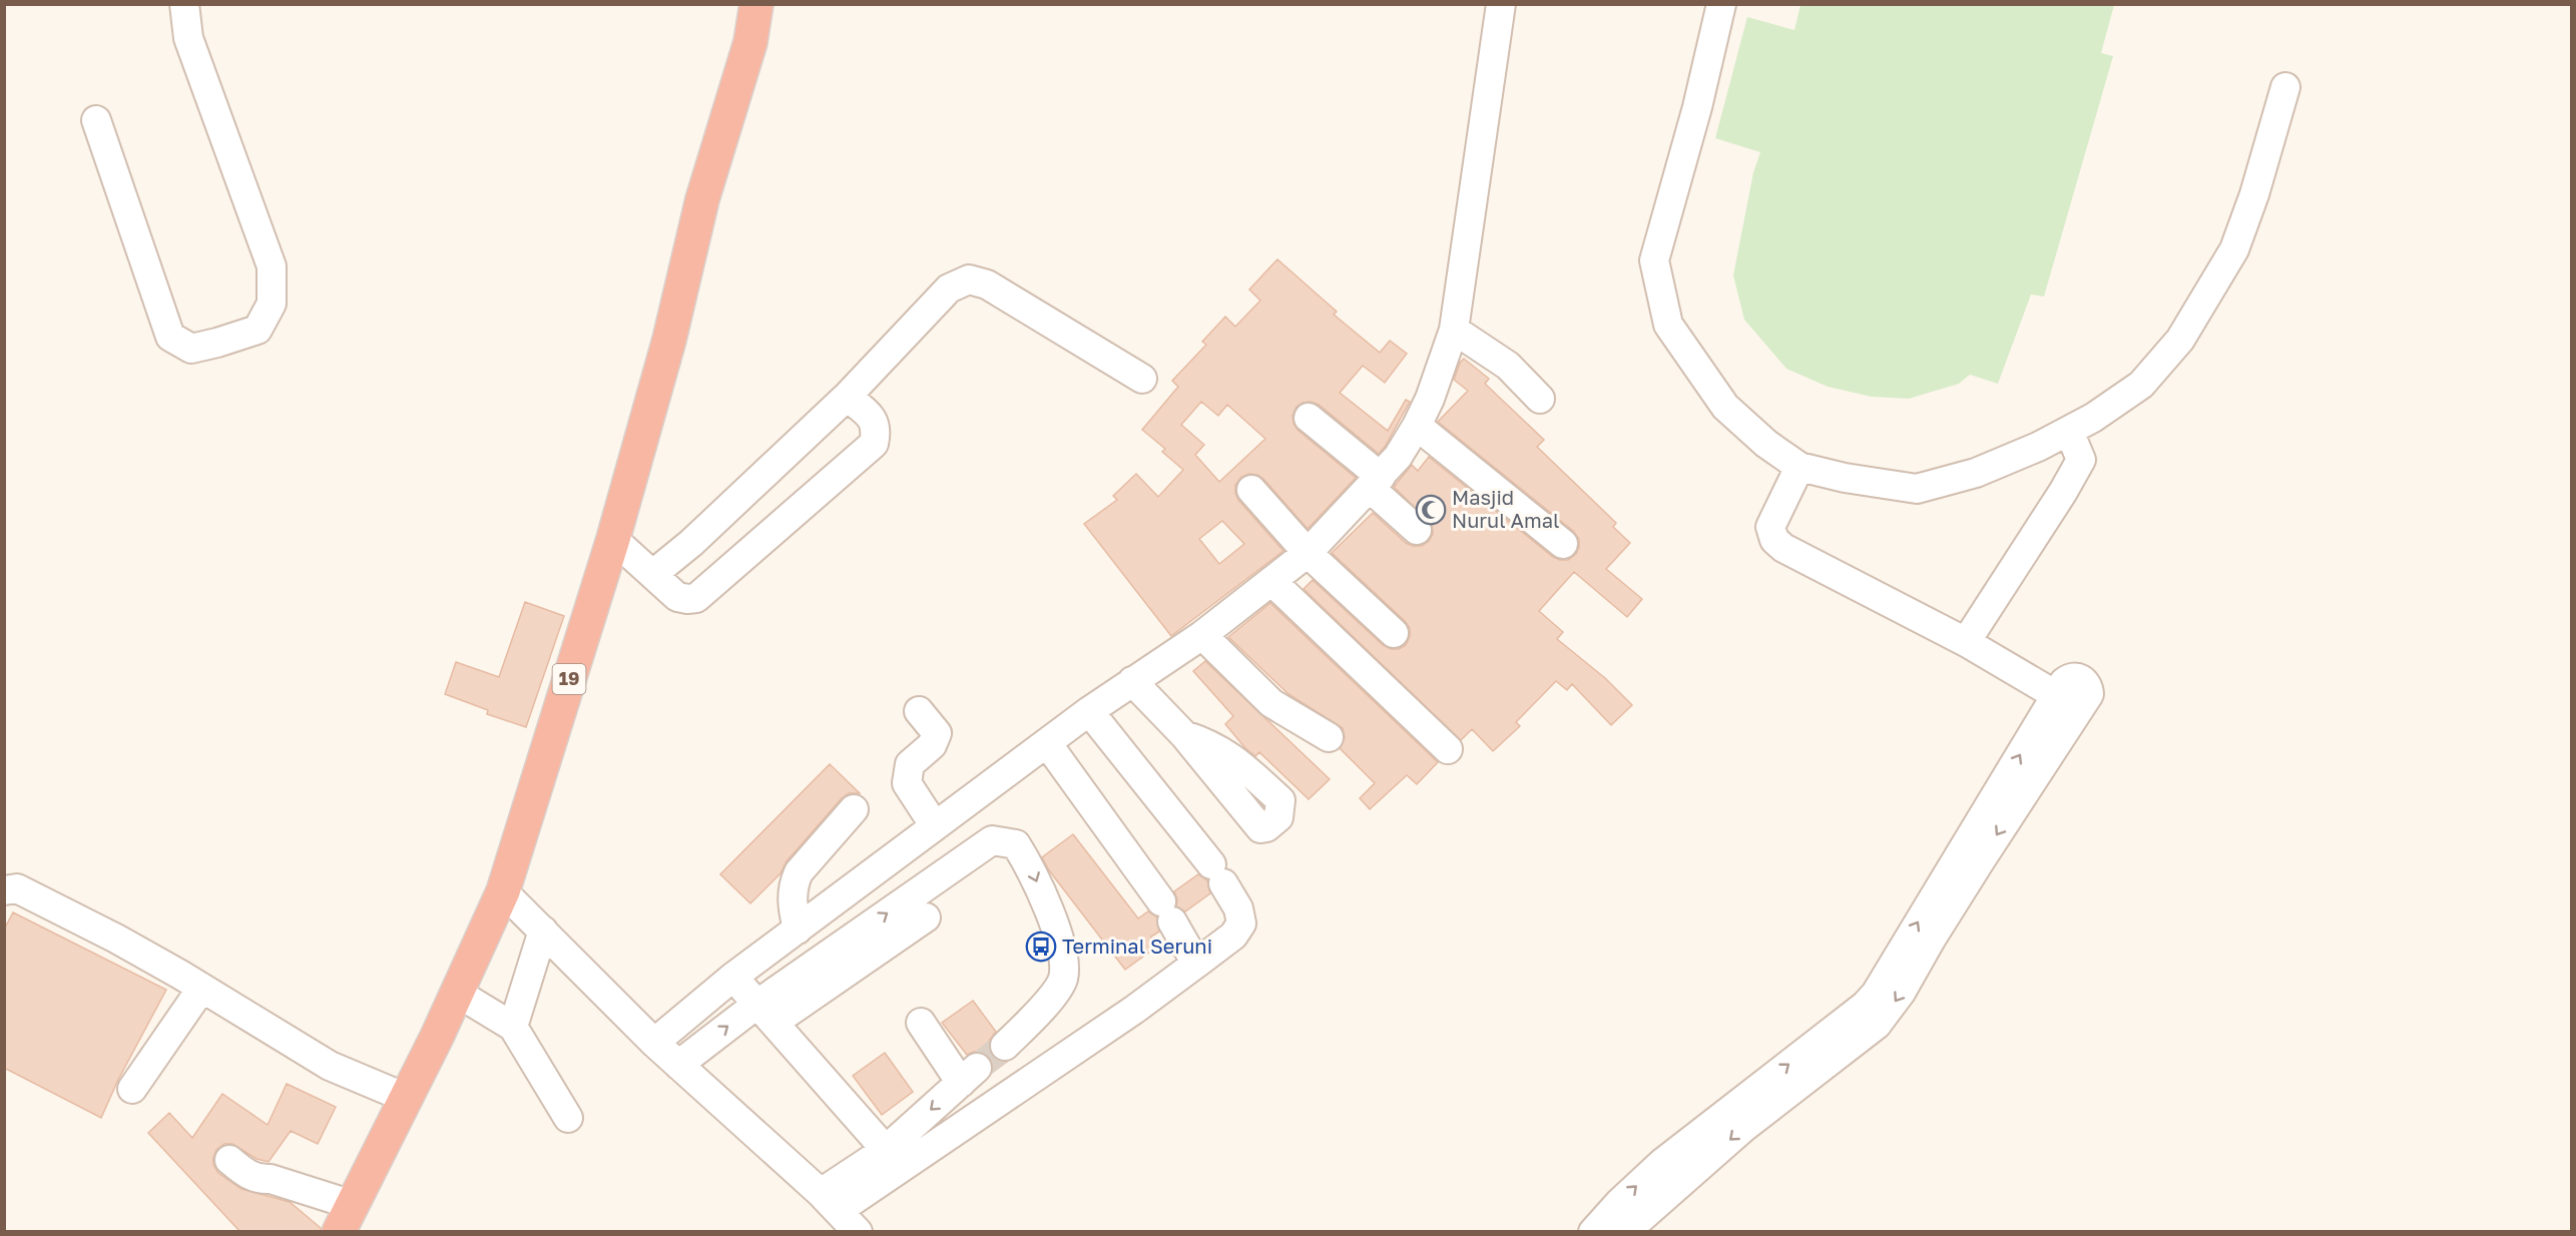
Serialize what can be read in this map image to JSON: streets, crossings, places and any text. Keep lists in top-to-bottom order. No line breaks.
{"streets":{"highway":["19"]},"places":{"mosque":["Masjid Nurul Amal"],"bus stop":["Terminal Seruni"]}}
